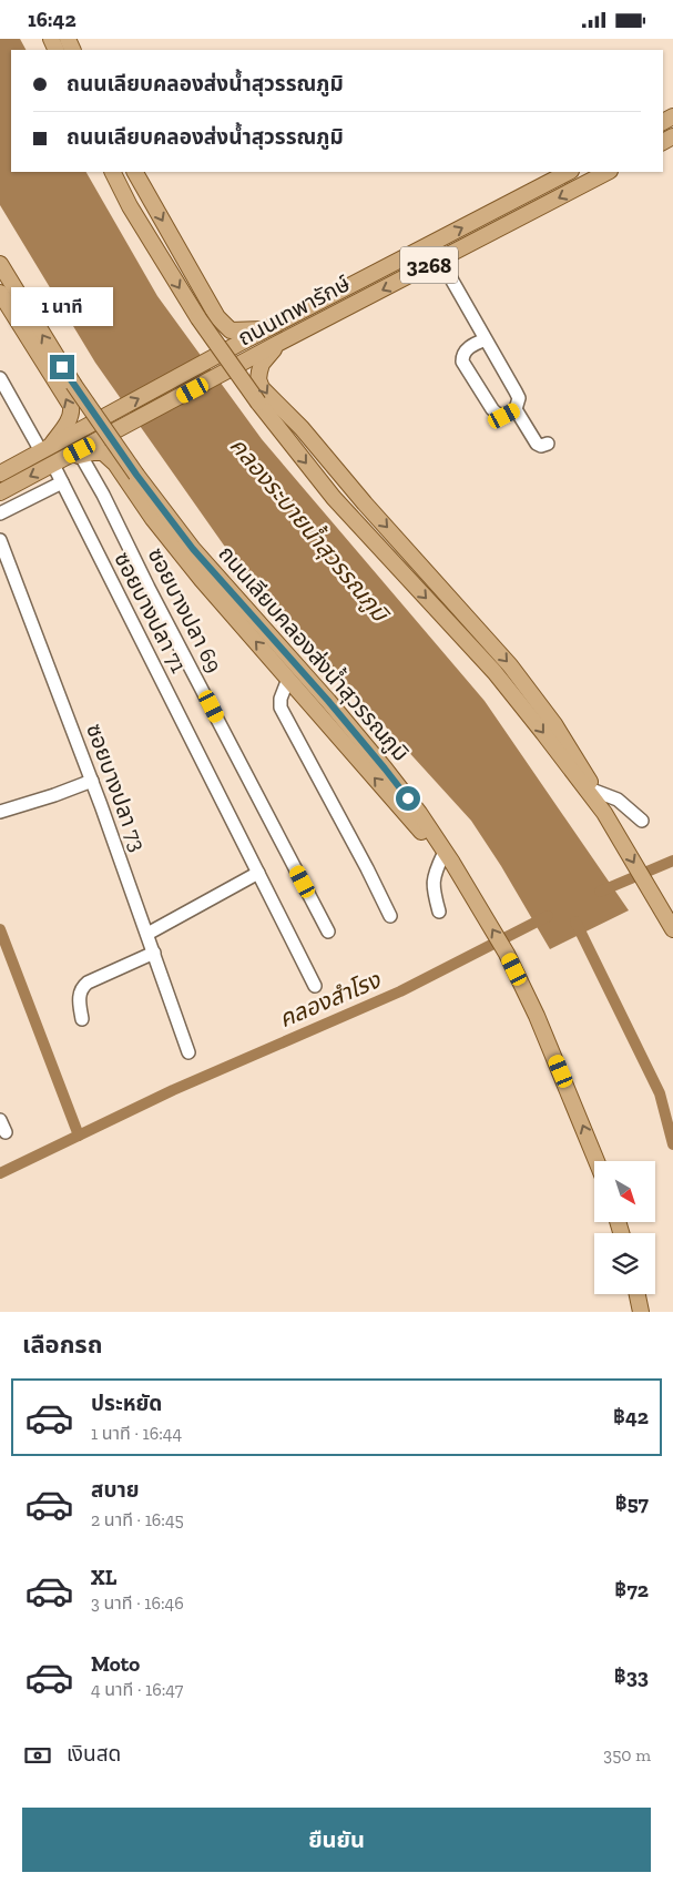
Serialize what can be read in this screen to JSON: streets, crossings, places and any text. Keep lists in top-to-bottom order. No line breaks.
{"streets":{"main road":["3268","ถนนเทพารักษ์","ถนนเลียบคลองส่งน้ำสุวรรณภูมิ"],"street":["ซอยบางปลา 69","ซอยบางปลา 71","ซอยบางปลา 73"]},"crossings":[["ถนนเทพารักษ์","ซอยบางปลา 71"]],"water":["คลองระบายน้ำสุวรรณภูมิ","คลองสำโรง"],"north":"bottom right","page":{"status":"16:42","banner":["ถนนเลียบคลองส่งน้ำสุวรรณภูมิ","ถนนเลียบคลองส่งน้ำสุวรรณภูมิ"],"bubble":"1 นาที","heading":"เลือกรถ","list":[{"name":"ประหยัด","note":"1 นาที · 16:44","value":"฿42"},{"name":"สบาย","note":"2 นาที · 16:45","value":"฿57"},{"name":"XL","note":"3 นาที · 16:46","value":"฿72"},{"name":"Moto","note":"4 นาที · 16:47","value":"฿33"}],"pay":["เงินสด","350 m"],"buttons":"ยืนยัน"}}
